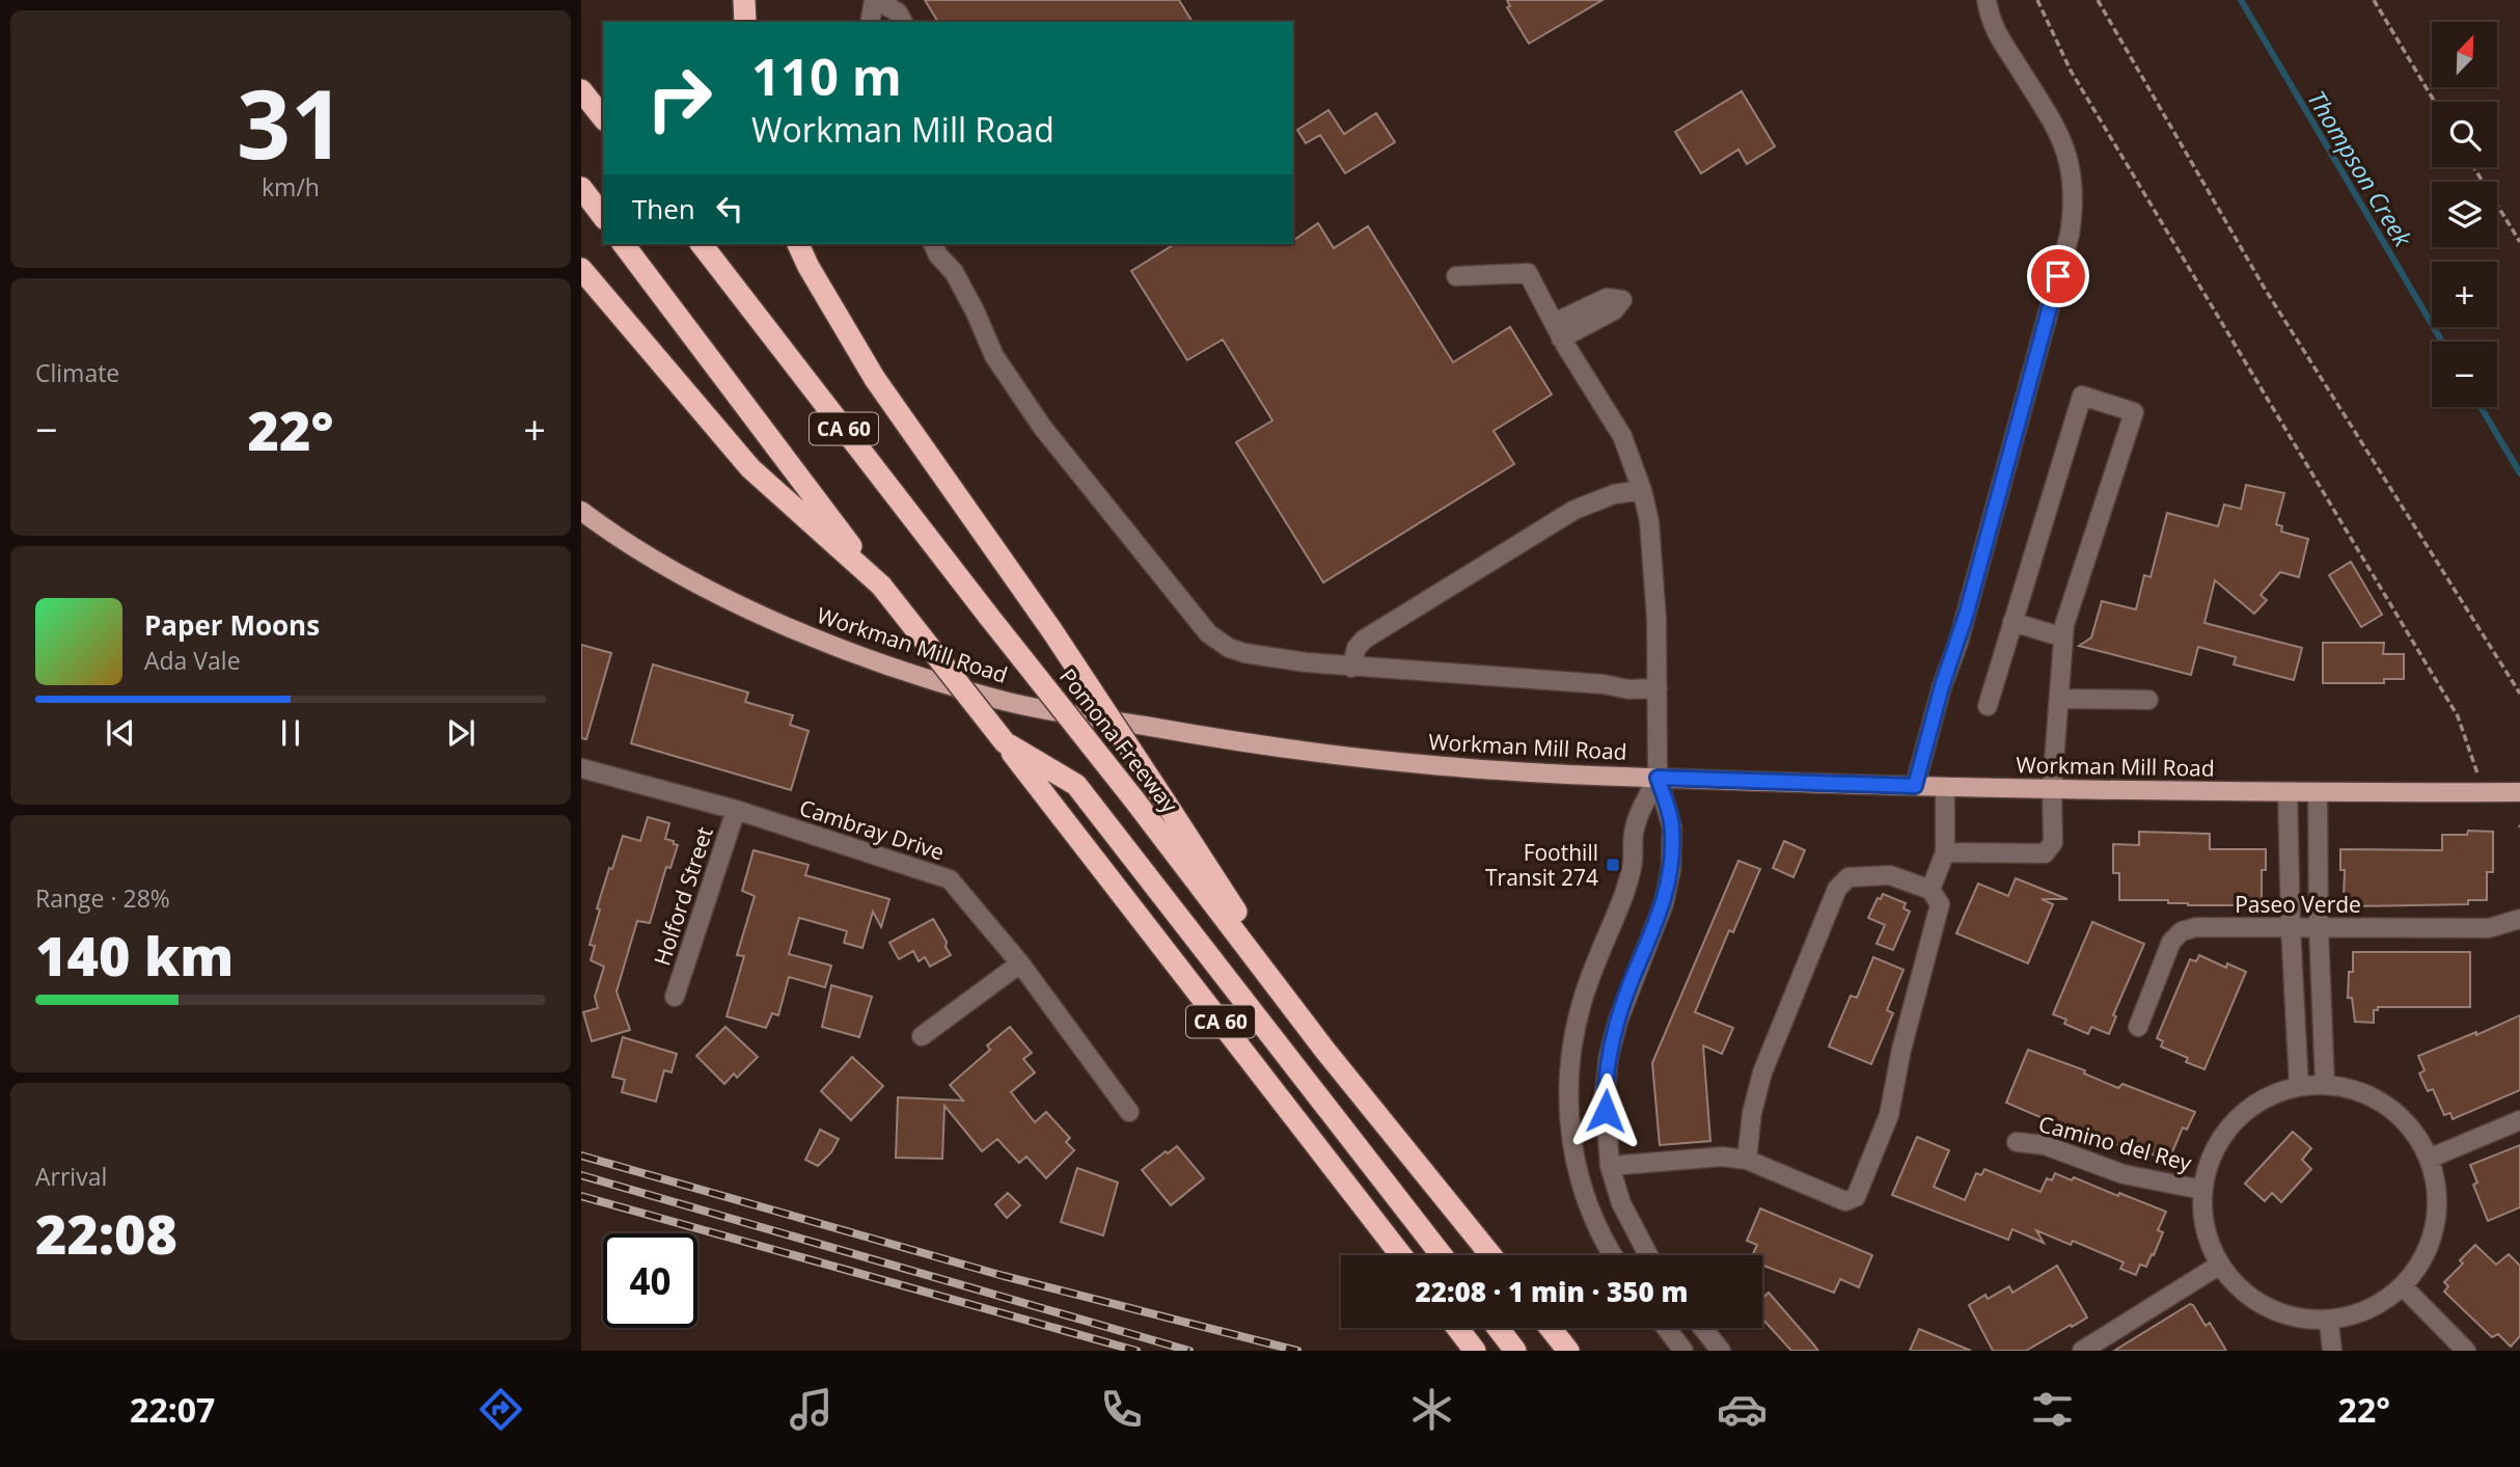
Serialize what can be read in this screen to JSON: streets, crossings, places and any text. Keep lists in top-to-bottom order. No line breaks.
{"streets":{"highway":["CA 60","Pomona Freeway"],"main road":["Workman Mill Road"],"street":["Cambray Drive","Holford Street","Paseo Verde","Camino del Rey"]},"crossings":[["Cambray Drive","Holford Street"]],"water":["Thompson Creek"],"places":{"transit":["Foothill Transit 274"]},"north":"top right","page":{"tile":[["31","km/h"],"Climate",["Range · 28%","140 km"],["Arrival","22:08"]],"map_buttons":["+","−"],"turn":["110 m","Workman Mill Road"],"then":"Then","heat":["−","22°","+"],"song":["Paper Moons","Ada Vale"],"limit":"40","trip":"22:08 · 1 min · 350 m","tabs":["22:07","22°"]}}
